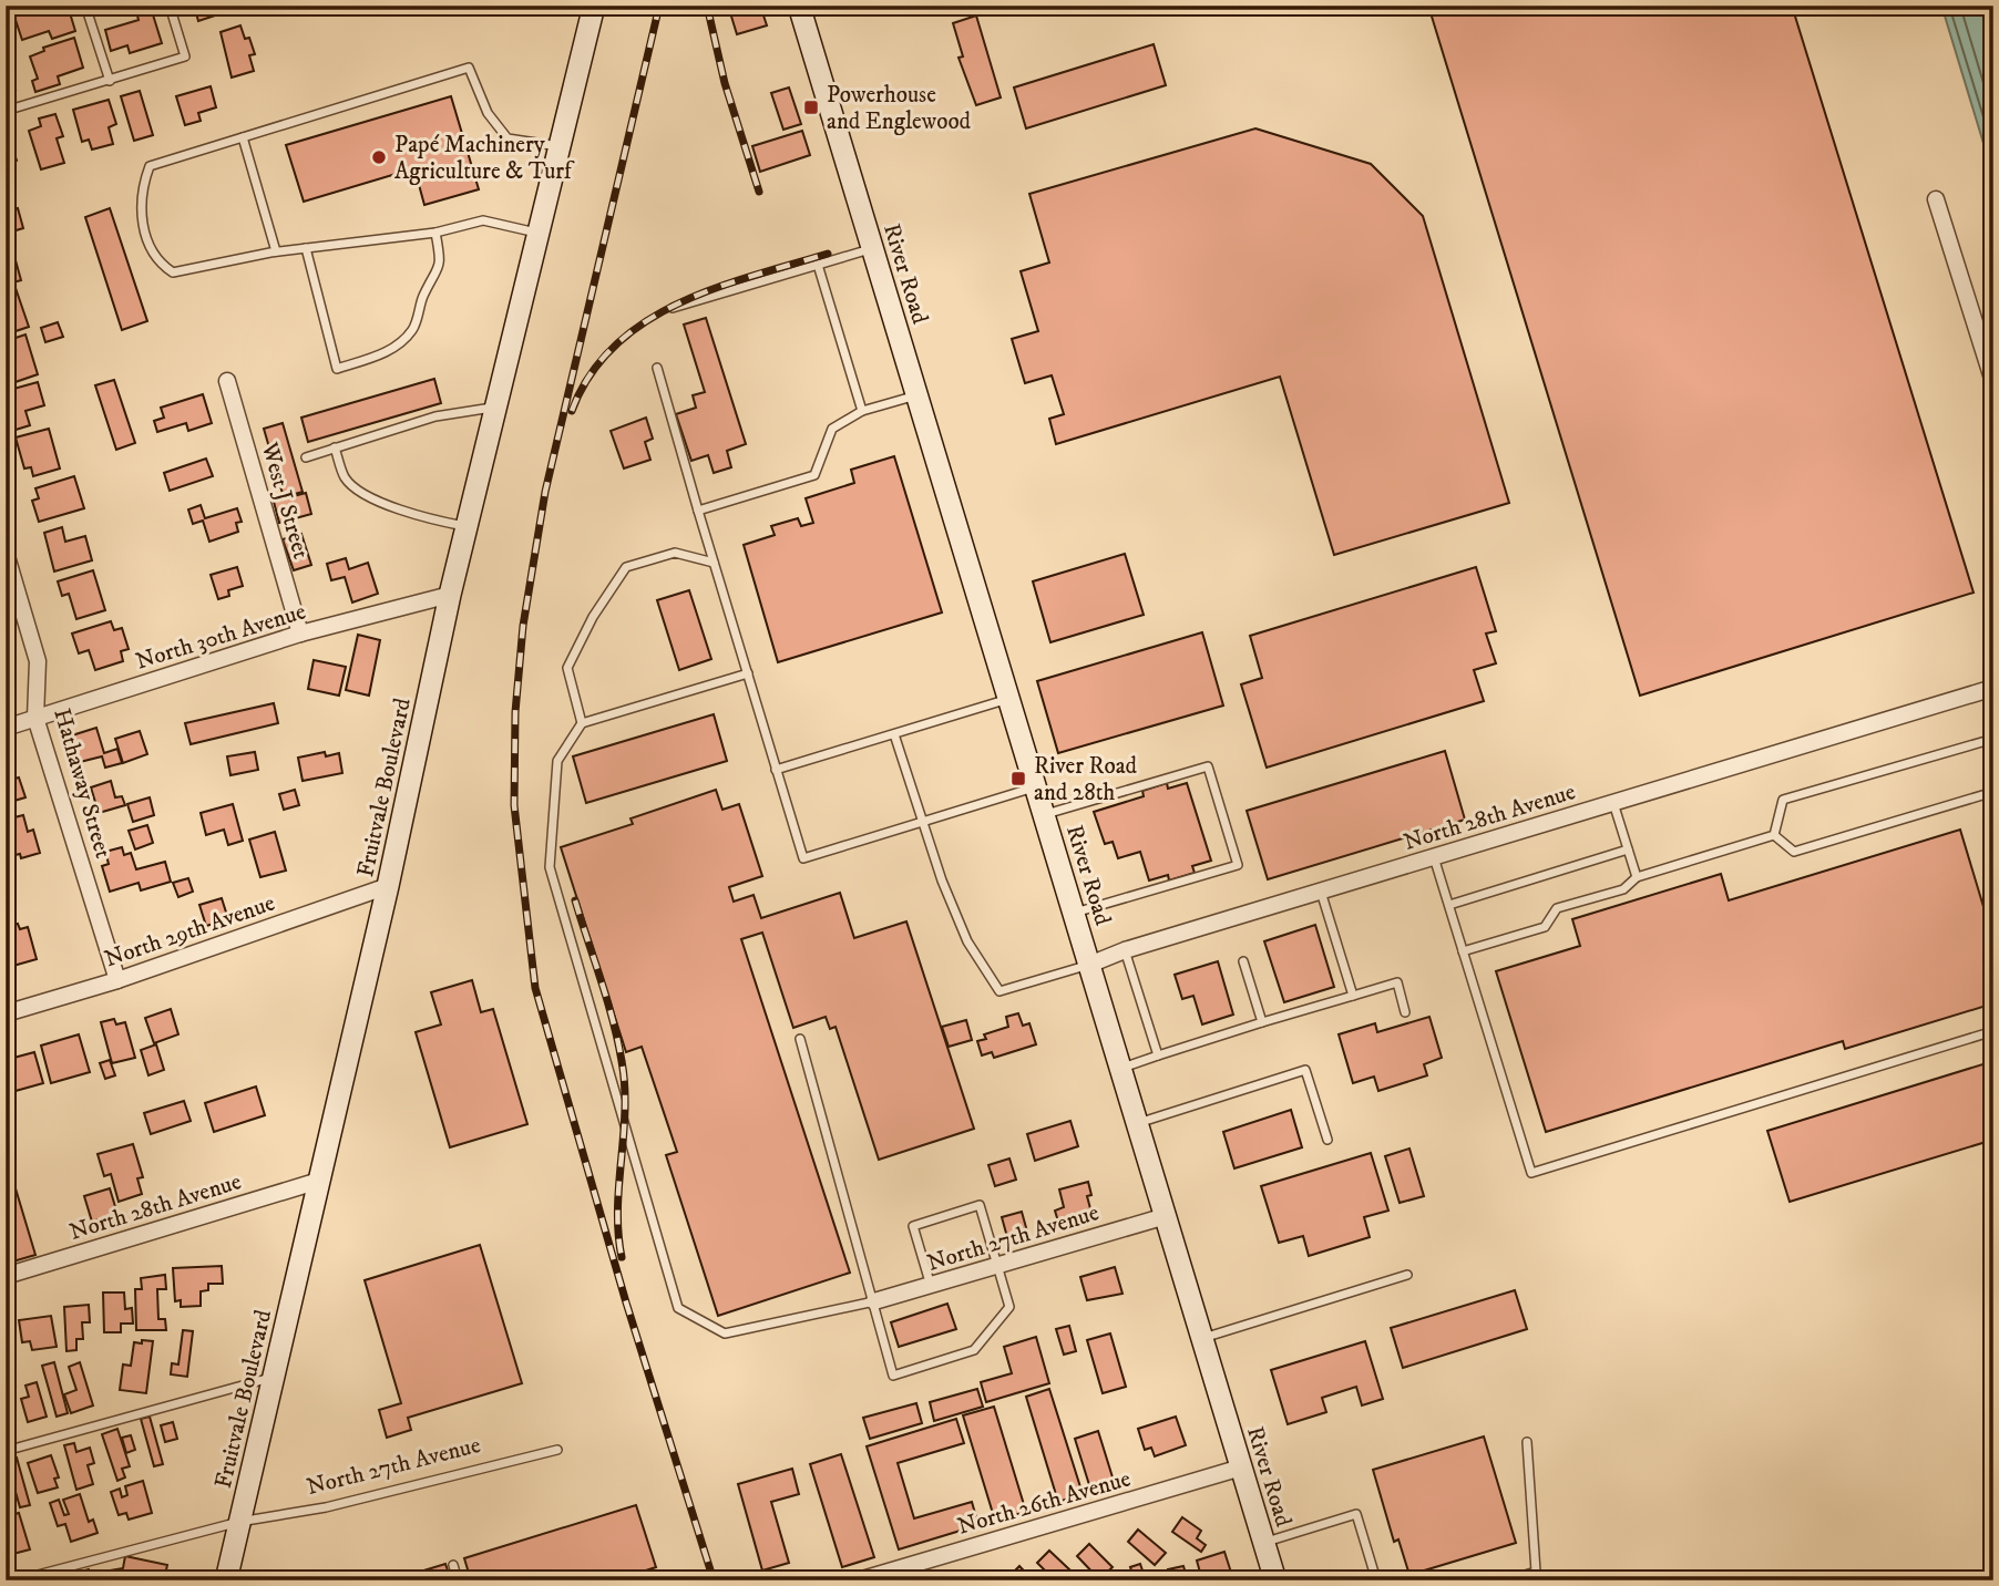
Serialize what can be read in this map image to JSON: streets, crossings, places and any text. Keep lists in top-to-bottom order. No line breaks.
{"streets":{"street":["River Road","West J Street","North 30th Avenue","Hathaway Street","Fruitvale Boulevard","North 28th Avenue","North 29th Avenue","North 27th Avenue","North 26th Avenue"]},"crossings":[["River Road","North 28th Avenue"],["River Road","North 27th Avenue"],["River Road","North 26th Avenue"],["West J Street","North 30th Avenue"],["North 30th Avenue","Hathaway Street"],["North 30th Avenue","Fruitvale Boulevard"],["Hathaway Street","North 29th Avenue"],["Fruitvale Boulevard","North 28th Avenue"],["Fruitvale Boulevard","North 29th Avenue"],["Fruitvale Boulevard","North 27th Avenue"]],"places":{"transit":["Powerhouse and Englewood","River Road and 28th"],"other":["Papé Machinery Agriculture & Turf"]}}
